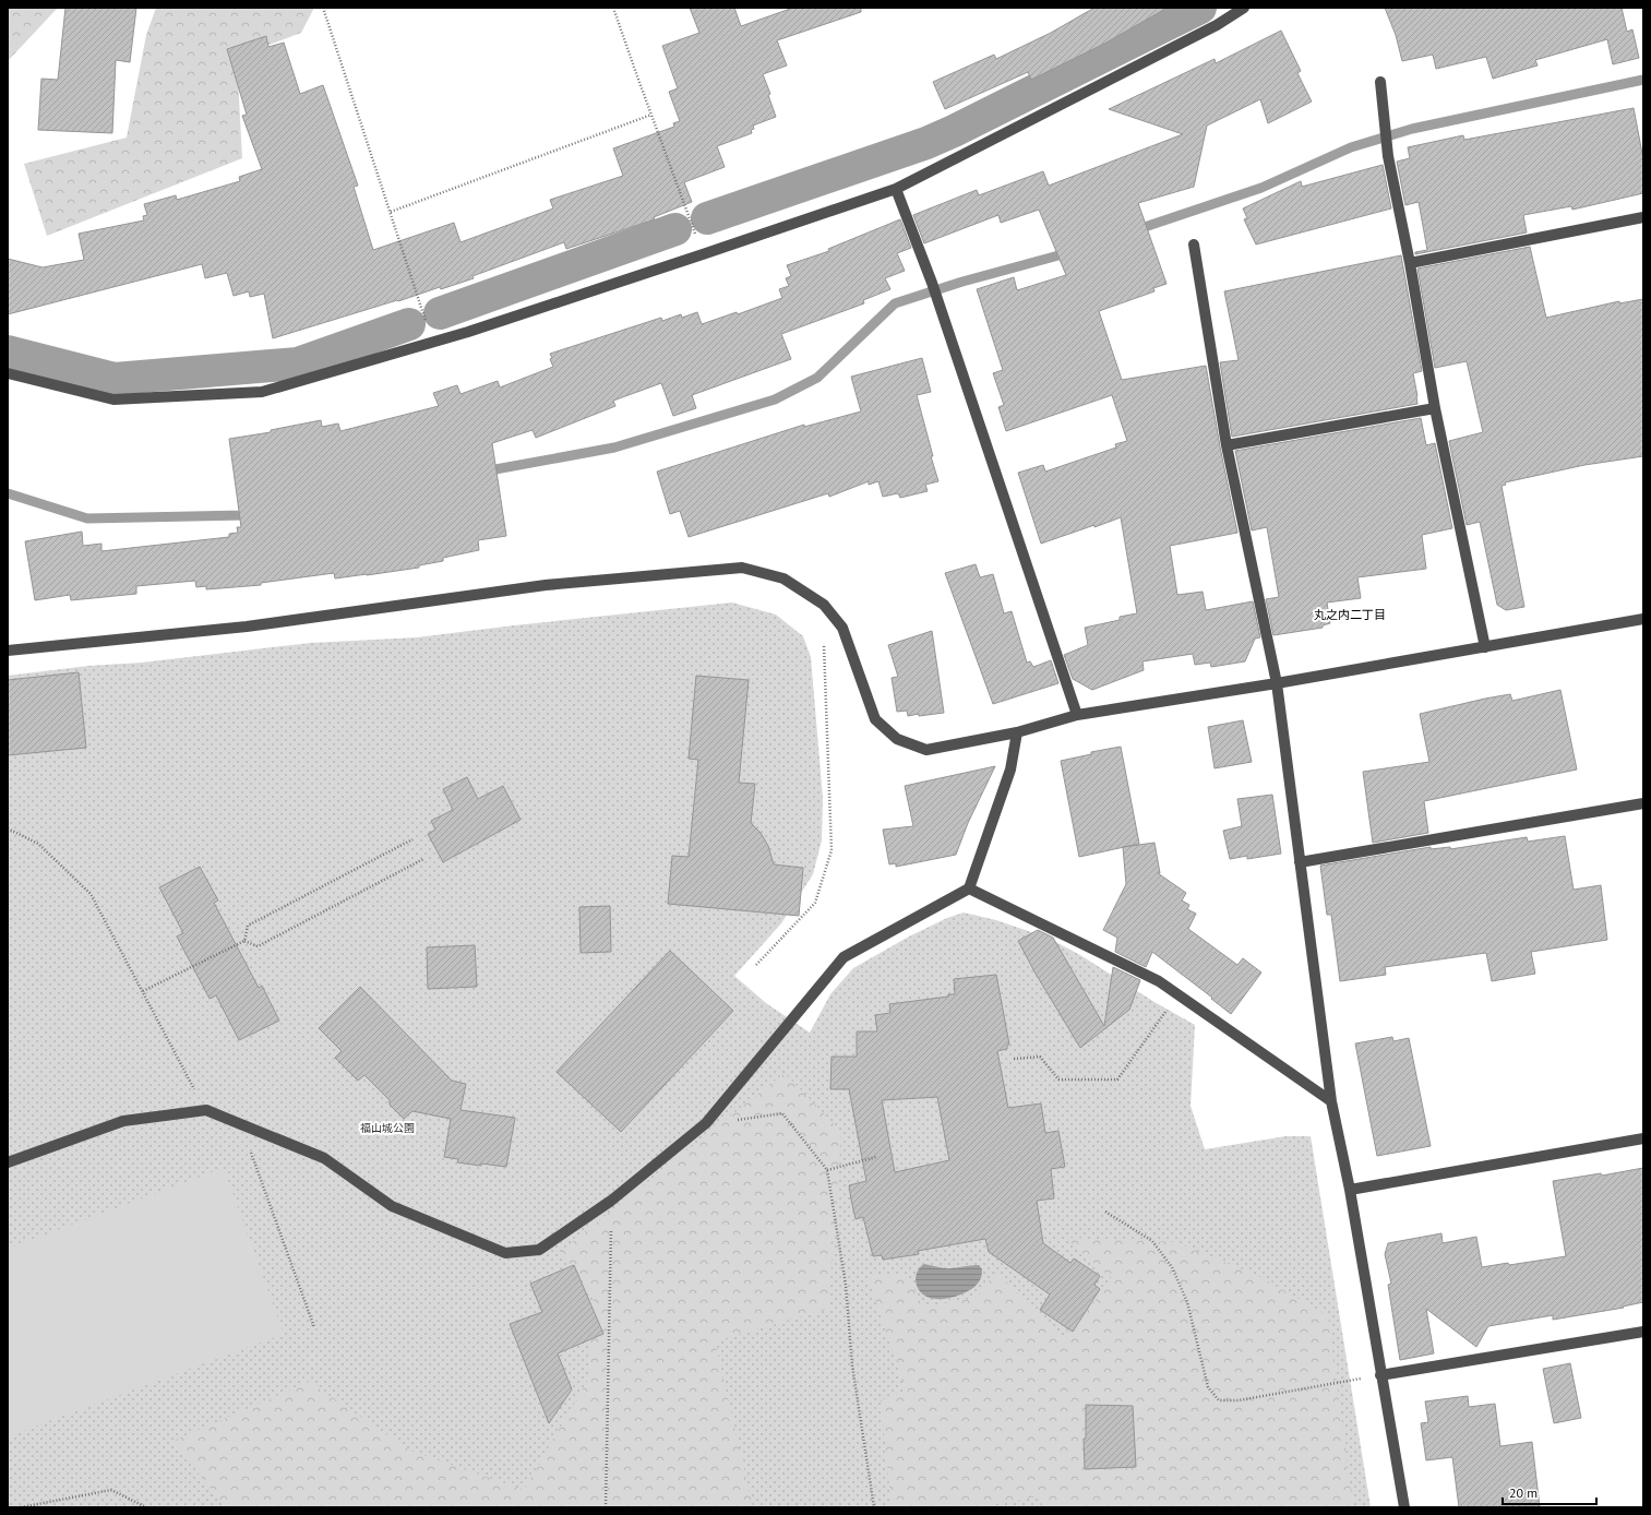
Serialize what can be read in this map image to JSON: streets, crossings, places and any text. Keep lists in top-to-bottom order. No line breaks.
{"districts":["丸之内二丁目"],"parks":["福山城公園"],"scale_bar":"20 m"}
